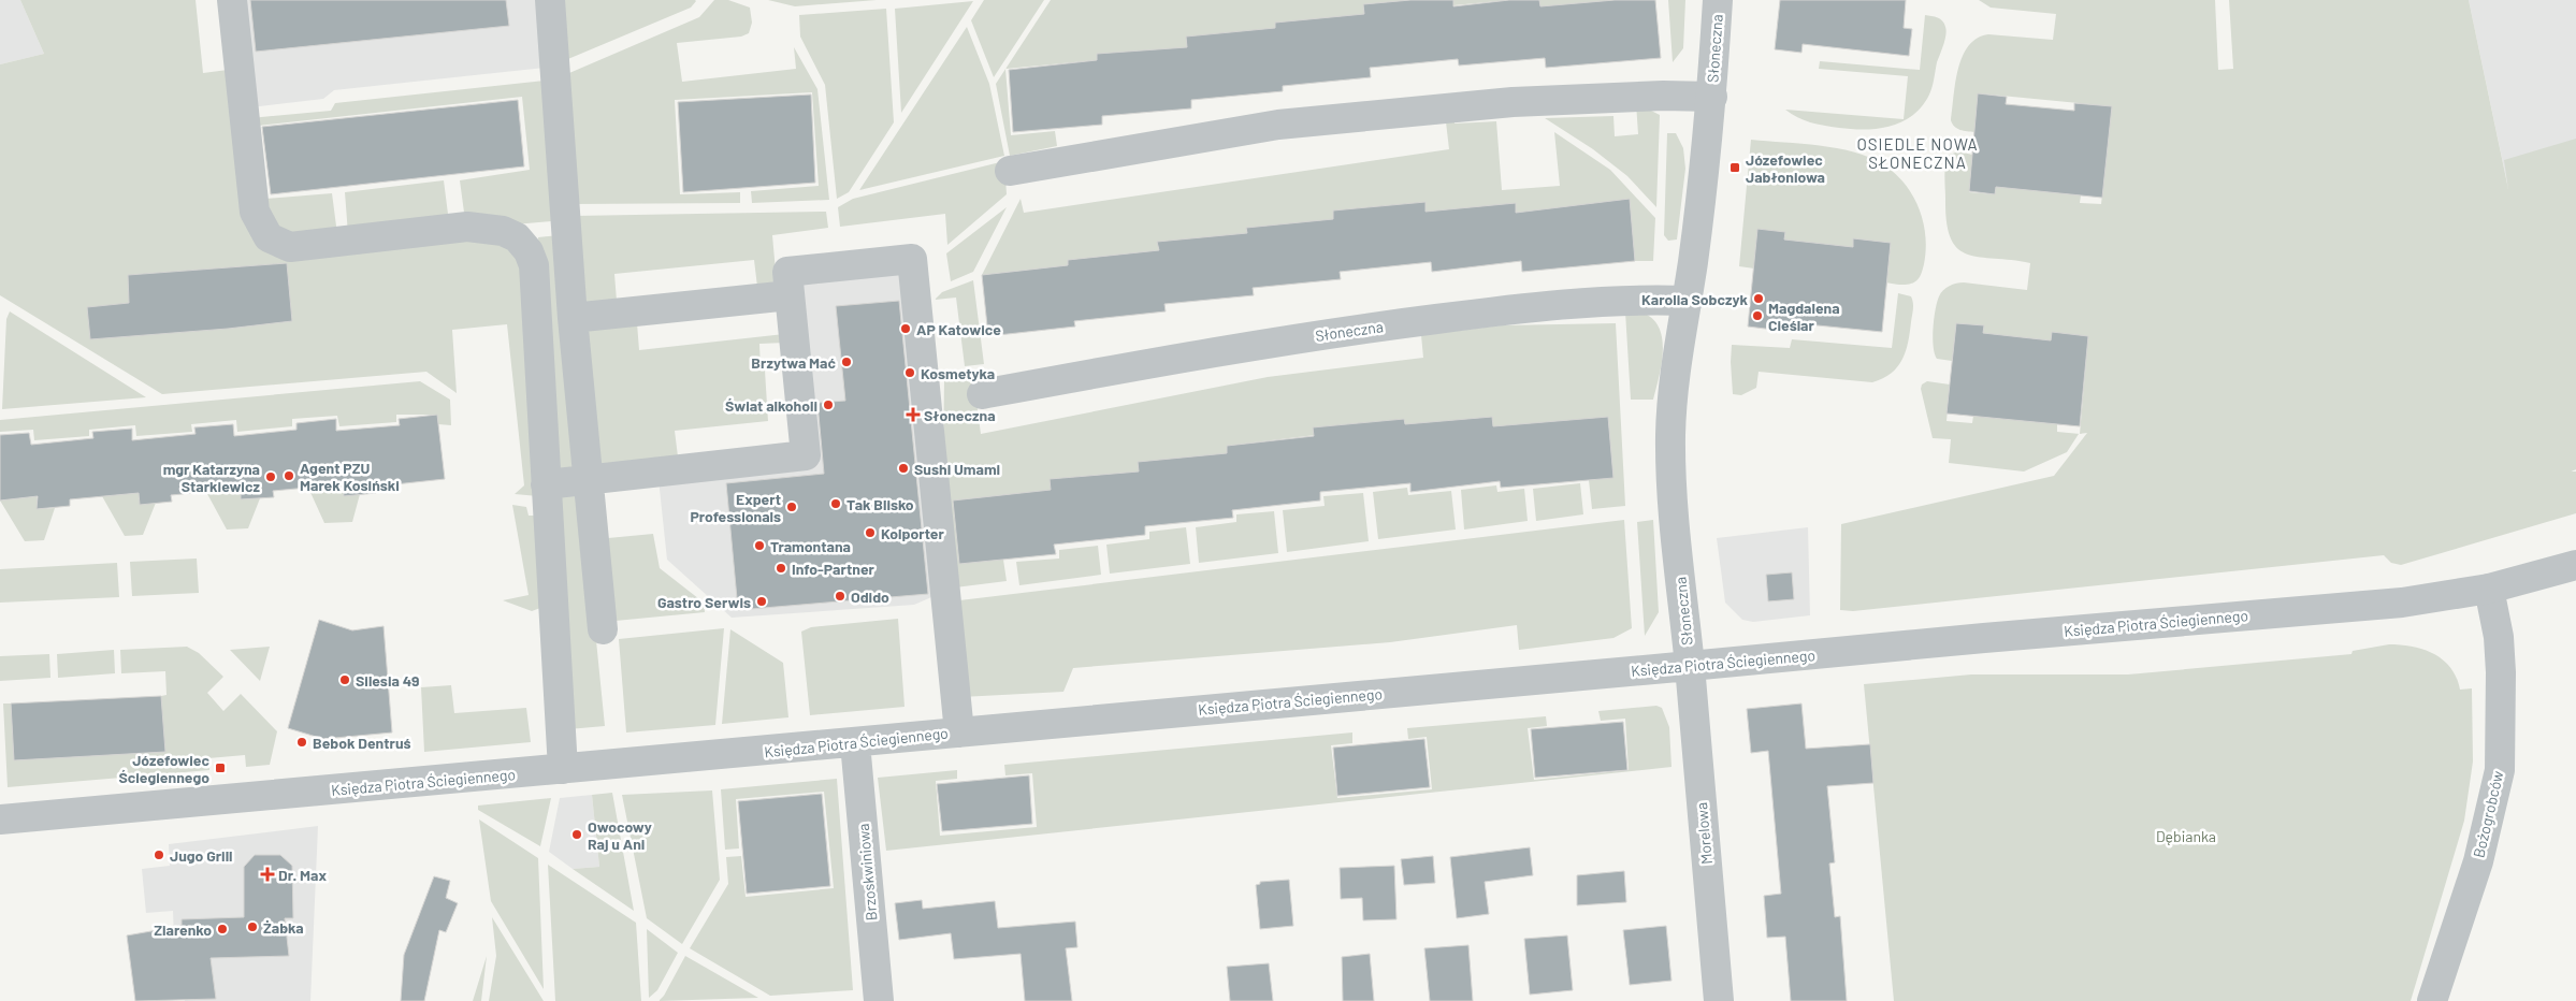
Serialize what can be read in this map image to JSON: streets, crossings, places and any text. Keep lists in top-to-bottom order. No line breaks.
{"streets":{"street":["Słoneczna","Księdza Piotra Ściegiennego","Bożogrobców","Morelowa","Brzoskwiniowa"]},"crossings":[["Słoneczna","Księdza Piotra Ściegiennego"],["Słoneczna","Morelowa"],["Księdza Piotra Ściegiennego","Bożogrobców"],["Księdza Piotra Ściegiennego","Morelowa"],["Księdza Piotra Ściegiennego","Brzoskwiniowa"]],"districts":["OSIEDLE NOWA SŁONECZNA"],"parks":["Dębianka"],"places":{"transit":["Józefowiec Jabłoniowa","Józefowiec Ściegiennego"],"other":["Karolia Sobczyk","Magdalena Cieślar","AP Katowice","Brzytwa Mać","Kosmetyka","Świat alkoholi","Sushi Umami","Agent PZU Marek Kosiński","mgr Katarzyna Starkiewicz","Tak Blisko","Expert Professionals","Kolporter","Tramontana","Info-Partner","Odido","Gastro Serwis","Silesia 49","Bebok Dentruś","Owocowy Raj u Ani","Jugo Grill","Żabka","Ziarenko"],"health":["Słoneczna","Dr. Max"]}}
